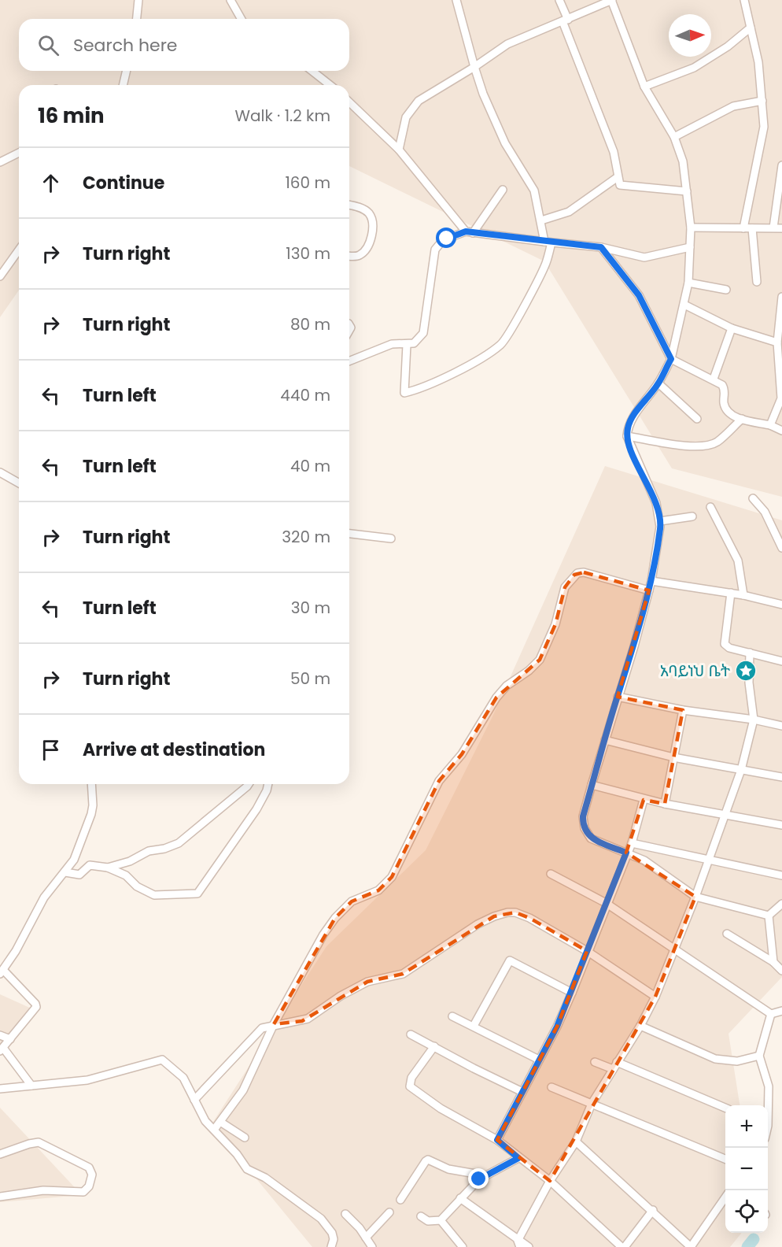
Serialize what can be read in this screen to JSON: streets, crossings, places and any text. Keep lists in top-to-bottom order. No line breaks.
{"places":{"place":["አባይነህ ቤት"]},"north":"right","page":{"search":"Search here","heading":["16 min","Walk · 1.2 km"],"list":[["Continue","160 m"],["Turn right","130 m"],["Turn right","80 m"],["Turn left","440 m"],["Turn left","40 m"],["Turn right","320 m"],["Turn left","30 m"],["Turn right","50 m"],"Arrive at destination"],"map_buttons":["+","−"]}}
